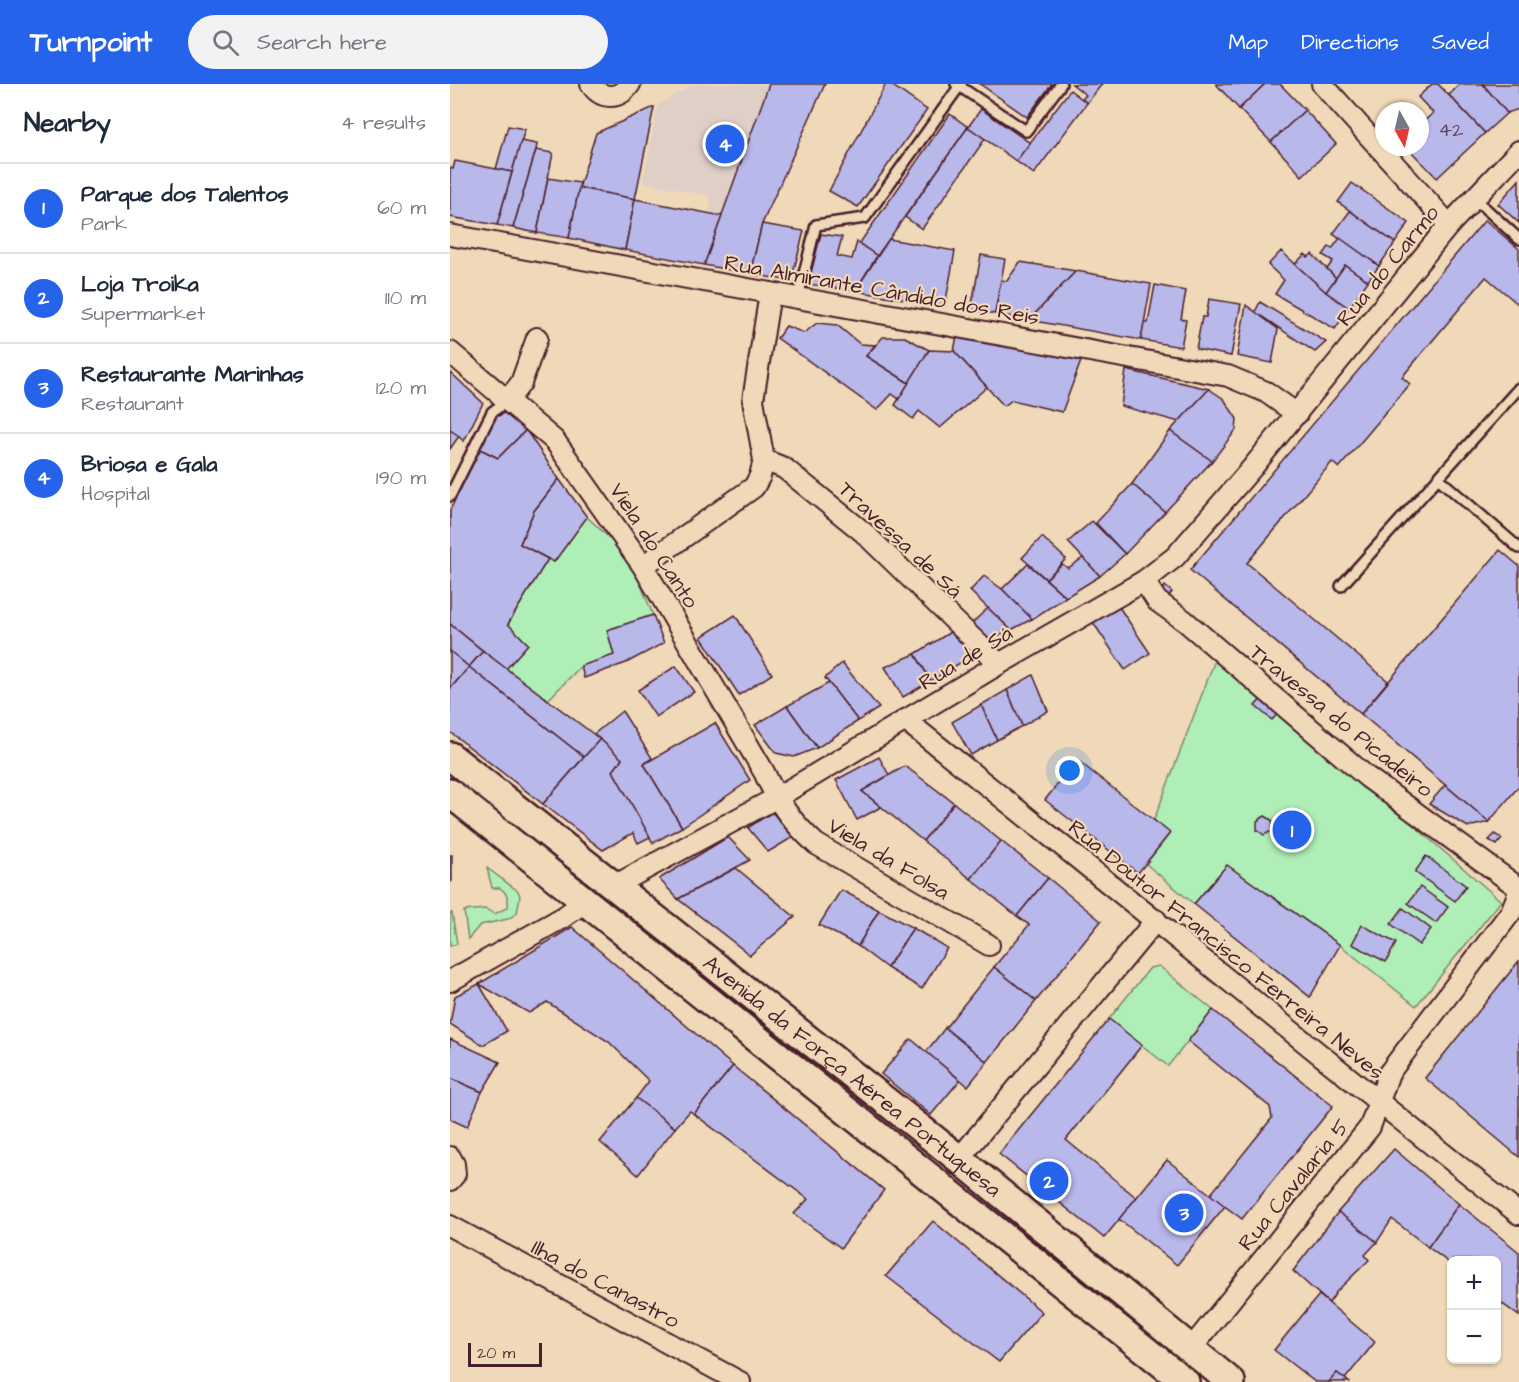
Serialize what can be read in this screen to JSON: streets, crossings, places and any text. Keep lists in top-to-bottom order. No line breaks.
{"streets":{"street":["Rua do Carmo","Rua Almirante Cândido dos Reis","Travessa de Sá","Viela do Canto","Rua de Sá","Travessa do Picadeiro","Viela da Folsa","Rua Doutor Francisco Ferreira Neves","Avenida da Força Aérea Portuguesa","Rua Cavalaria 5","Ilha do Canastro"]},"crossings":[["Rua do Carmo","Rua Almirante Cândido dos Reis"],["Rua do Carmo","Rua de Sá"],["Rua Almirante Cândido dos Reis","Rua de Sá"],["Travessa de Sá","Rua de Sá"],["Viela do Canto","Rua de Sá"],["Viela do Canto","Viela da Folsa"],["Rua de Sá","Travessa do Picadeiro"],["Rua de Sá","Viela da Folsa"],["Rua de Sá","Rua Doutor Francisco Ferreira Neves"],["Rua de Sá","Avenida da Força Aérea Portuguesa"],["Travessa do Picadeiro","Rua Cavalaria 5"],["Rua Doutor Francisco Ferreira Neves","Rua Cavalaria 5"],["Avenida da Força Aérea Portuguesa","Rua Cavalaria 5"]],"house_numbers":["42"],"scale_bar":"20 m","north":"bottom","page":{"header":"Turnpoint","search":"Search here","nav":["Map","Directions","Saved"],"heading":["Nearby","4 results"],"pins":["4","1","2","3"],"list":[{"mark":"1","name":"Parque dos Talentos","note":"Park","value":"60 m"},{"mark":"2","name":"Loja Troika","note":"Supermarket","value":"110 m"},{"mark":"3","name":"Restaurante Marinhas","note":"Restaurant","value":"120 m"},{"mark":"4","name":"Briosa e Gala","note":"Hospital","value":"190 m"}],"map_buttons":["+","−"],"scale":"20 m"}}
